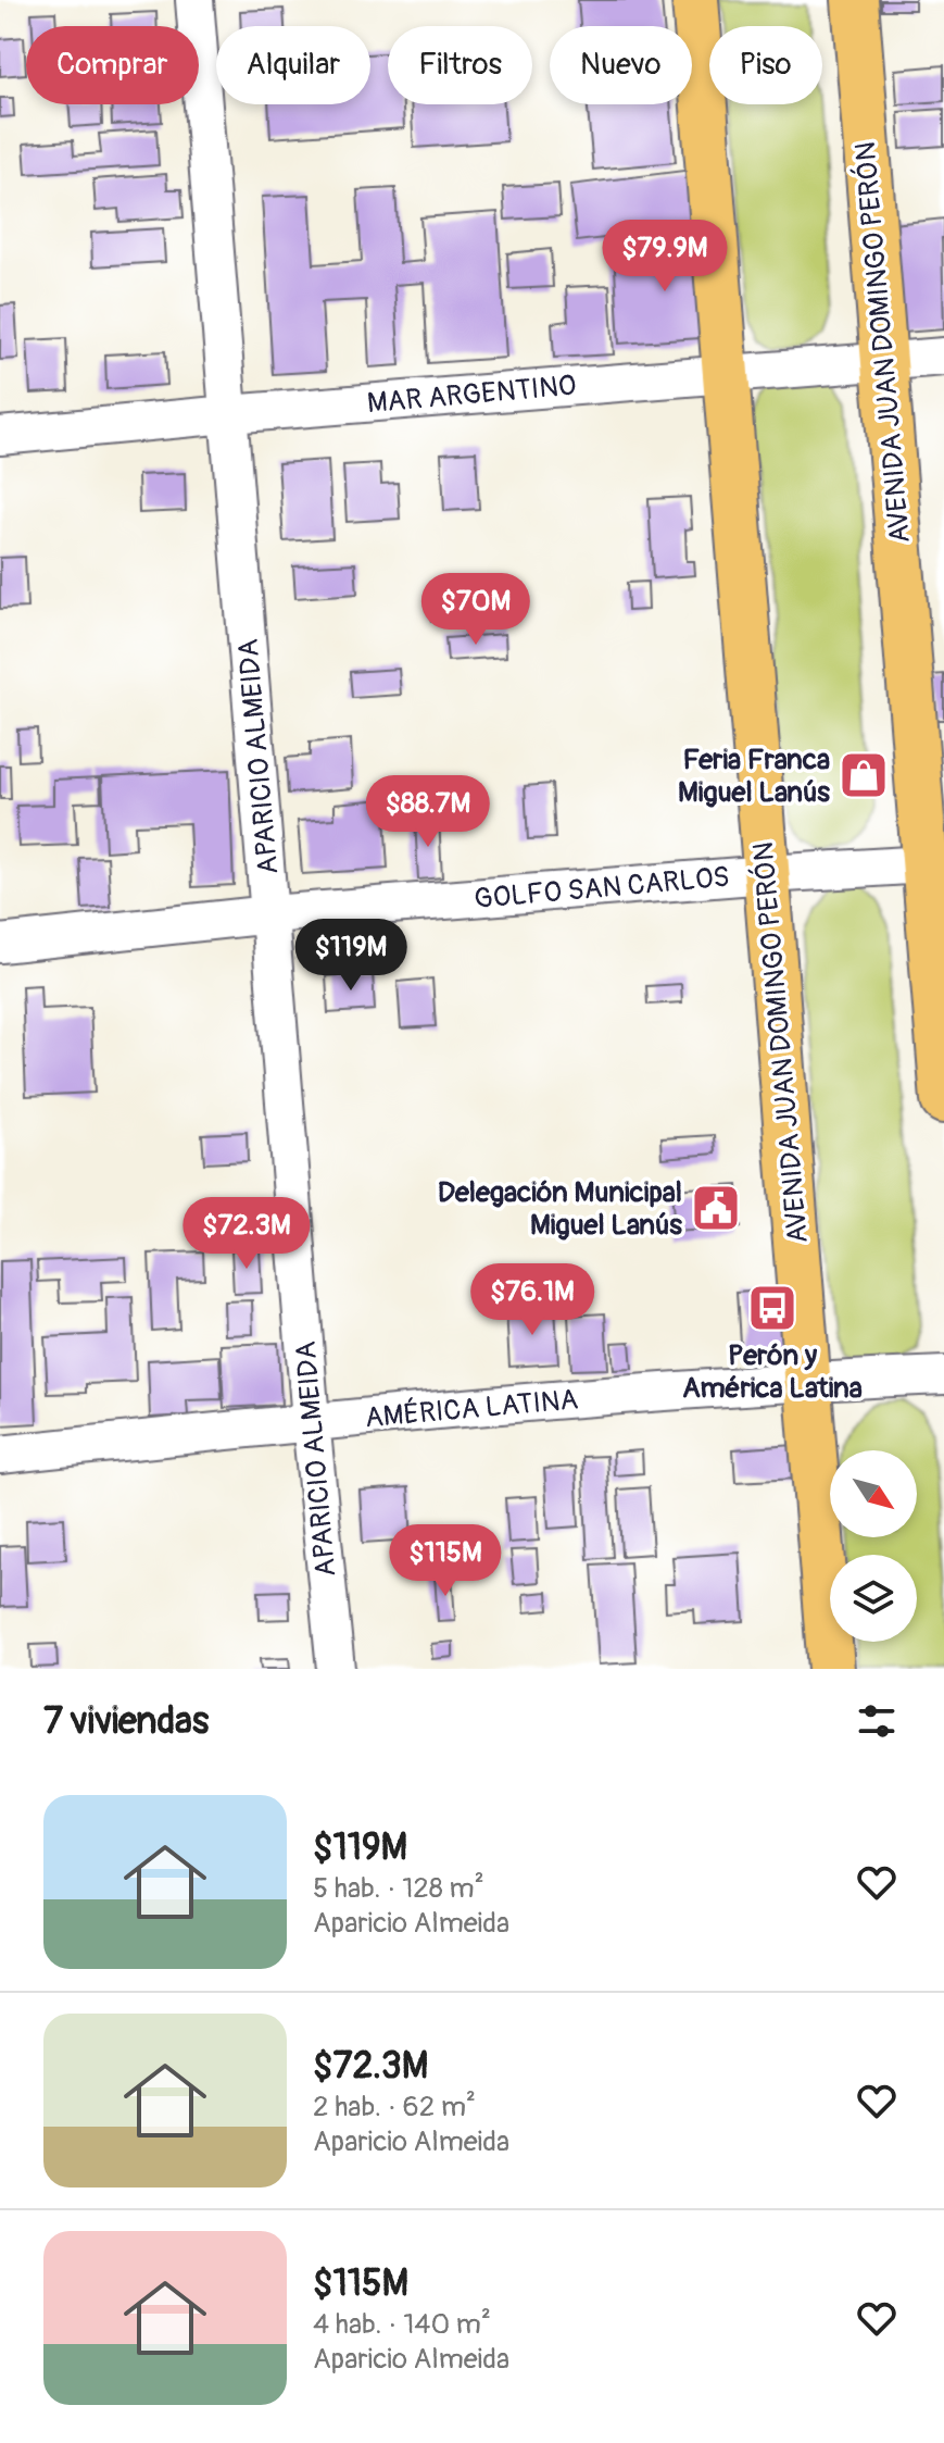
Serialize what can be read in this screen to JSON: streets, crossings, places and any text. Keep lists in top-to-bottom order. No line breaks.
{"streets":{"main road":["AVENIDA JUAN DOMINGO PERÓN"],"street":["MAR ARGENTINO","APARICIO ALMEIDA","GOLFO SAN CARLOS","AMÉRICA LATINA"]},"crossings":[["AVENIDA JUAN DOMINGO PERÓN","MAR ARGENTINO"],["AVENIDA JUAN DOMINGO PERÓN","GOLFO SAN CARLOS"],["AVENIDA JUAN DOMINGO PERÓN","AMÉRICA LATINA"],["MAR ARGENTINO","APARICIO ALMEIDA"],["APARICIO ALMEIDA","GOLFO SAN CARLOS"],["APARICIO ALMEIDA","AMÉRICA LATINA"]],"places":{"shop":["Feria Franca Miguel Lanús"],"public building":["Delegación Municipal Miguel Lanús"],"bus stop":["Perón y América Latina"]},"north":"bottom right","page":{"chip":["Comprar","Alquilar","Filtros","Nuevo","Piso"],"price":["$79.9M","$70M","$88.7M","$119M","$72.3M","$76.1M","$115M"],"heading":"7 viviendas","list":[{"name":"$119M","note":"5 hab. · 128 m² · Aparicio Almeida"},{"name":"$72.3M","note":"2 hab. · 62 m² · Aparicio Almeida"},{"name":"$115M","note":"4 hab. · 140 m² · Aparicio Almeida"}]}}
